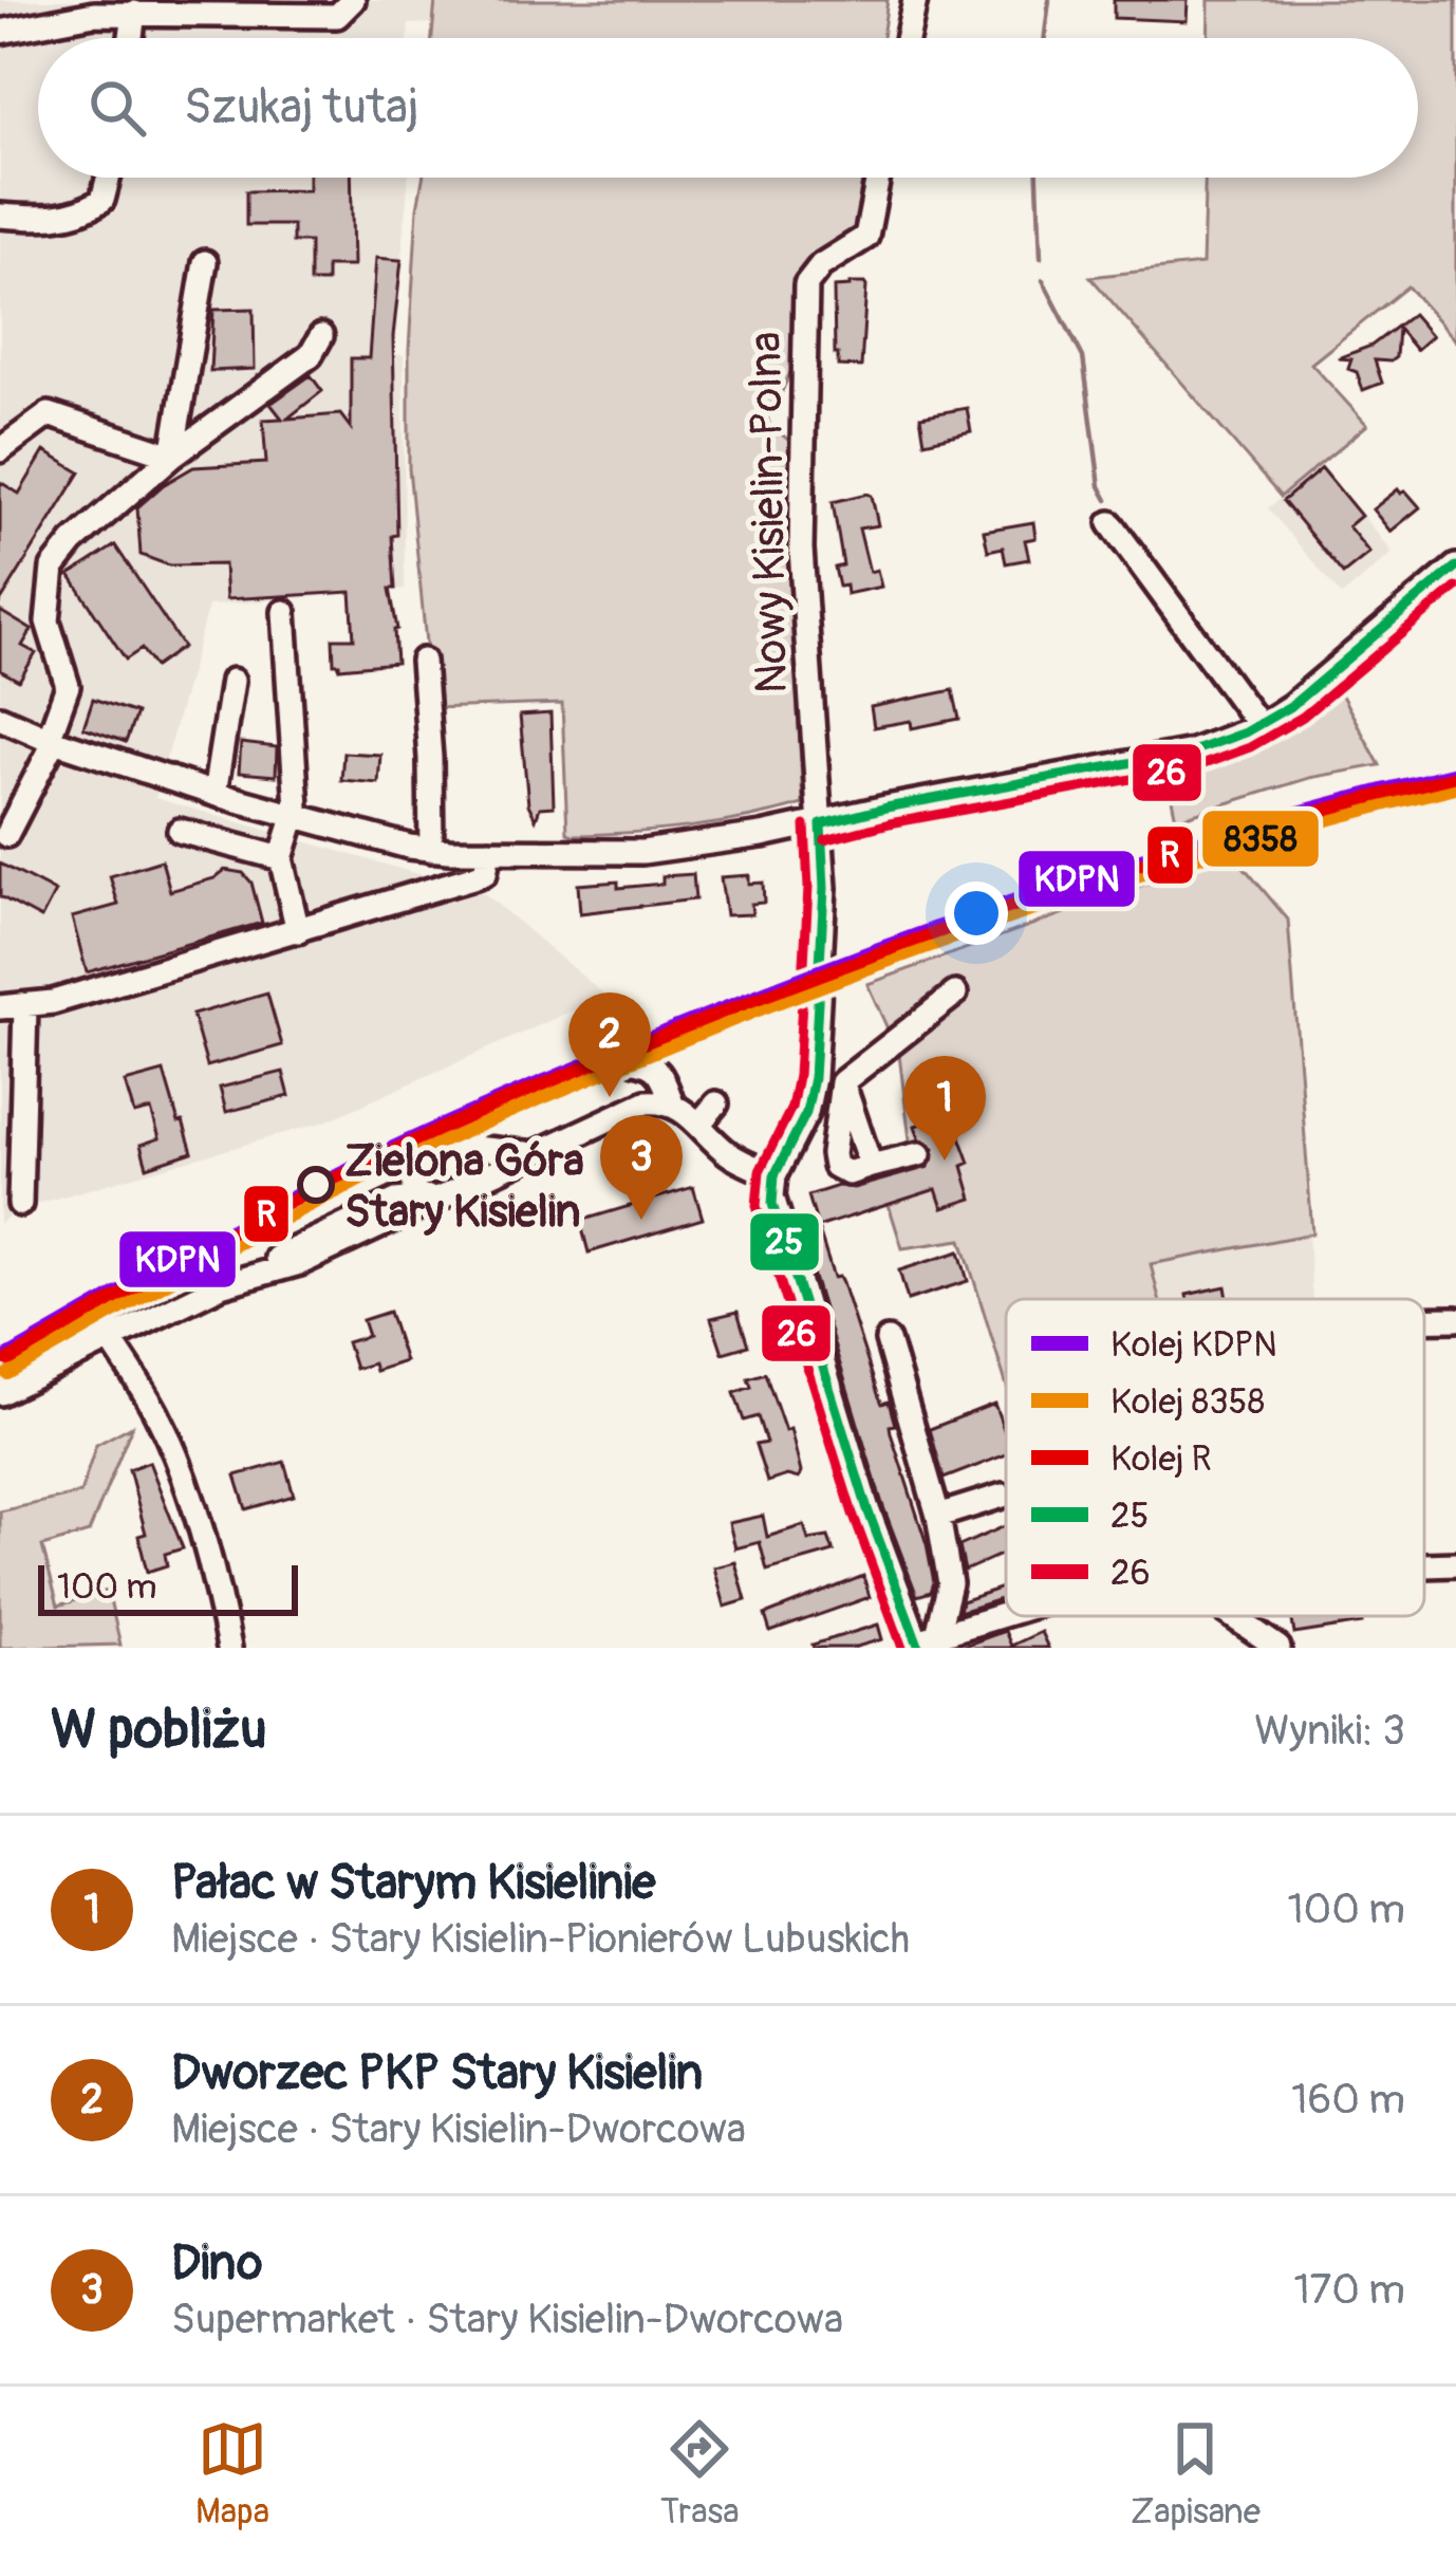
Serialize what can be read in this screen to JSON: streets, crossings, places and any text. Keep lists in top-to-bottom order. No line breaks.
{"streets":{"street":["Nowy Kisielin-Polna"]},"places":["Zielona Góra Stary Kisielin"],"lines":["transit line 25","transit line 26","rail line KDPN","rail line R","rail line 8358"],"legend":["Kolej KDPN","Kolej 8358","Kolej R","25","26"],"scale_bar":"100 m","page":{"search":"Szukaj tutaj","pins":["2","1","3"],"scale":"100 m","heading":["W pobliżu","Wyniki: 3"],"list":[{"mark":"1","name":"Pałac w Starym Kisielinie","note":"Miejsce · Stary Kisielin-Pionierów Lubuskich","value":"100 m"},{"mark":"2","name":"Dworzec PKP Stary Kisielin","note":"Miejsce · Stary Kisielin-Dworcowa","value":"160 m"},{"mark":"3","name":"Dino","note":"Supermarket · Stary Kisielin-Dworcowa","value":"170 m"}],"nav":["Mapa","Trasa","Zapisane"]}}
